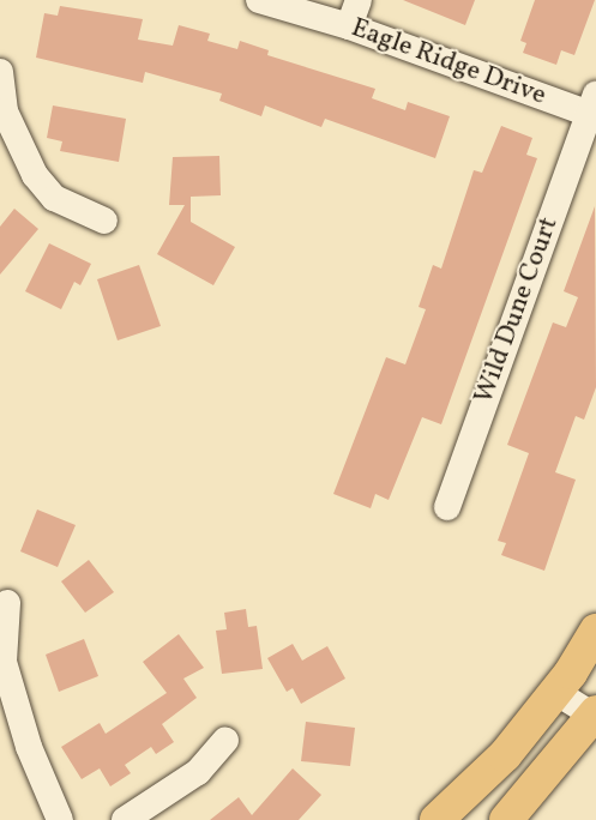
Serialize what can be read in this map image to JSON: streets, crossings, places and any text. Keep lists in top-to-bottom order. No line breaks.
{"streets":{"street":["Eagle Ridge Drive","Wild Dune Court"]},"crossings":[["Eagle Ridge Drive","Wild Dune Court"]]}
